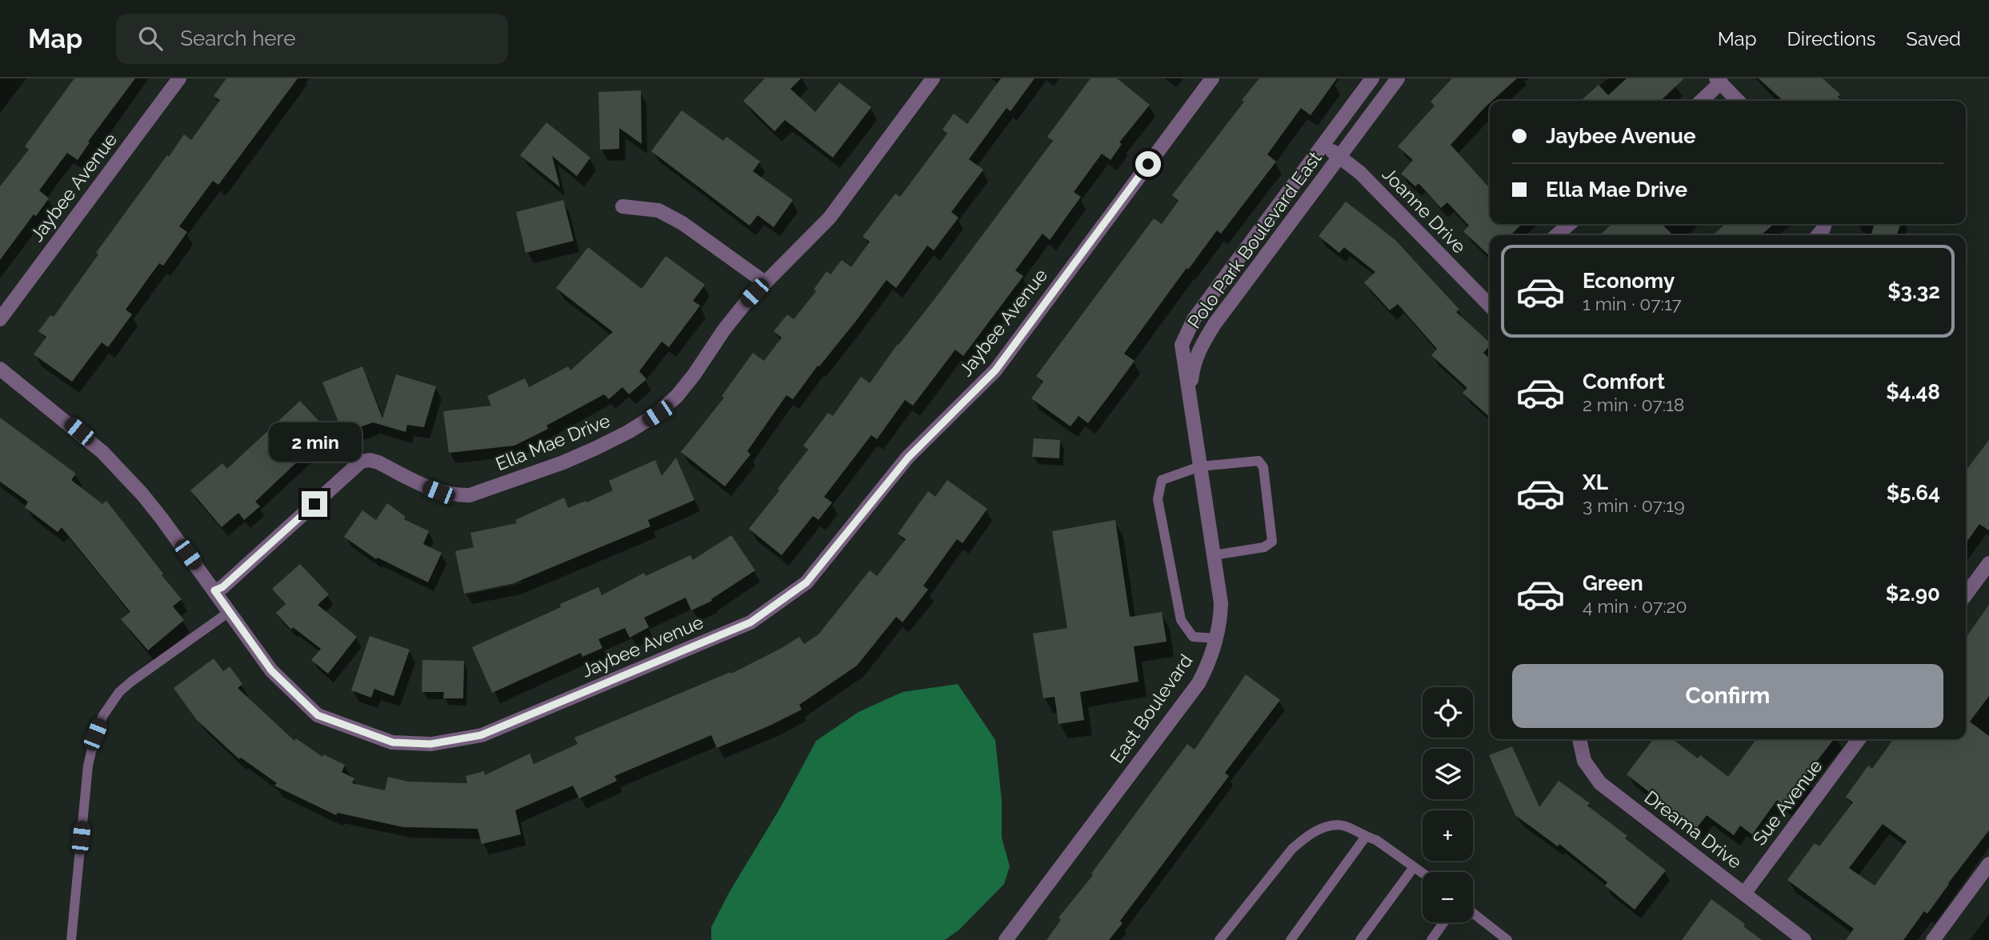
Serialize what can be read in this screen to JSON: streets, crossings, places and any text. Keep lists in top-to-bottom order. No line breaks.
{"streets":{"street":["Jaybee Avenue","Joanne Drive","Polo Park Boulevard East","Ella Mae Drive","East Boulevard","Sue Avenue","Dreama Drive"]},"crossings":[["Jaybee Avenue","Ella Mae Drive"],["Joanne Drive","Polo Park Boulevard East"],["Polo Park Boulevard East","East Boulevard"],["Sue Avenue","Dreama Drive"]],"page":{"header":"Map","search":"Search here","nav":["Map","Directions","Saved"],"banner":["Jaybee Avenue","Ella Mae Drive"],"list":[{"name":"Economy","note":"1 min · 07:17","value":"$3.32"},{"name":"Comfort","note":"2 min · 07:18","value":"$4.48"},{"name":"XL","note":"3 min · 07:19","value":"$5.64"},{"name":"Green","note":"4 min · 07:20","value":"$2.90"}],"bubble":"2 min","buttons":"Confirm","map_buttons":["+","−"]}}
